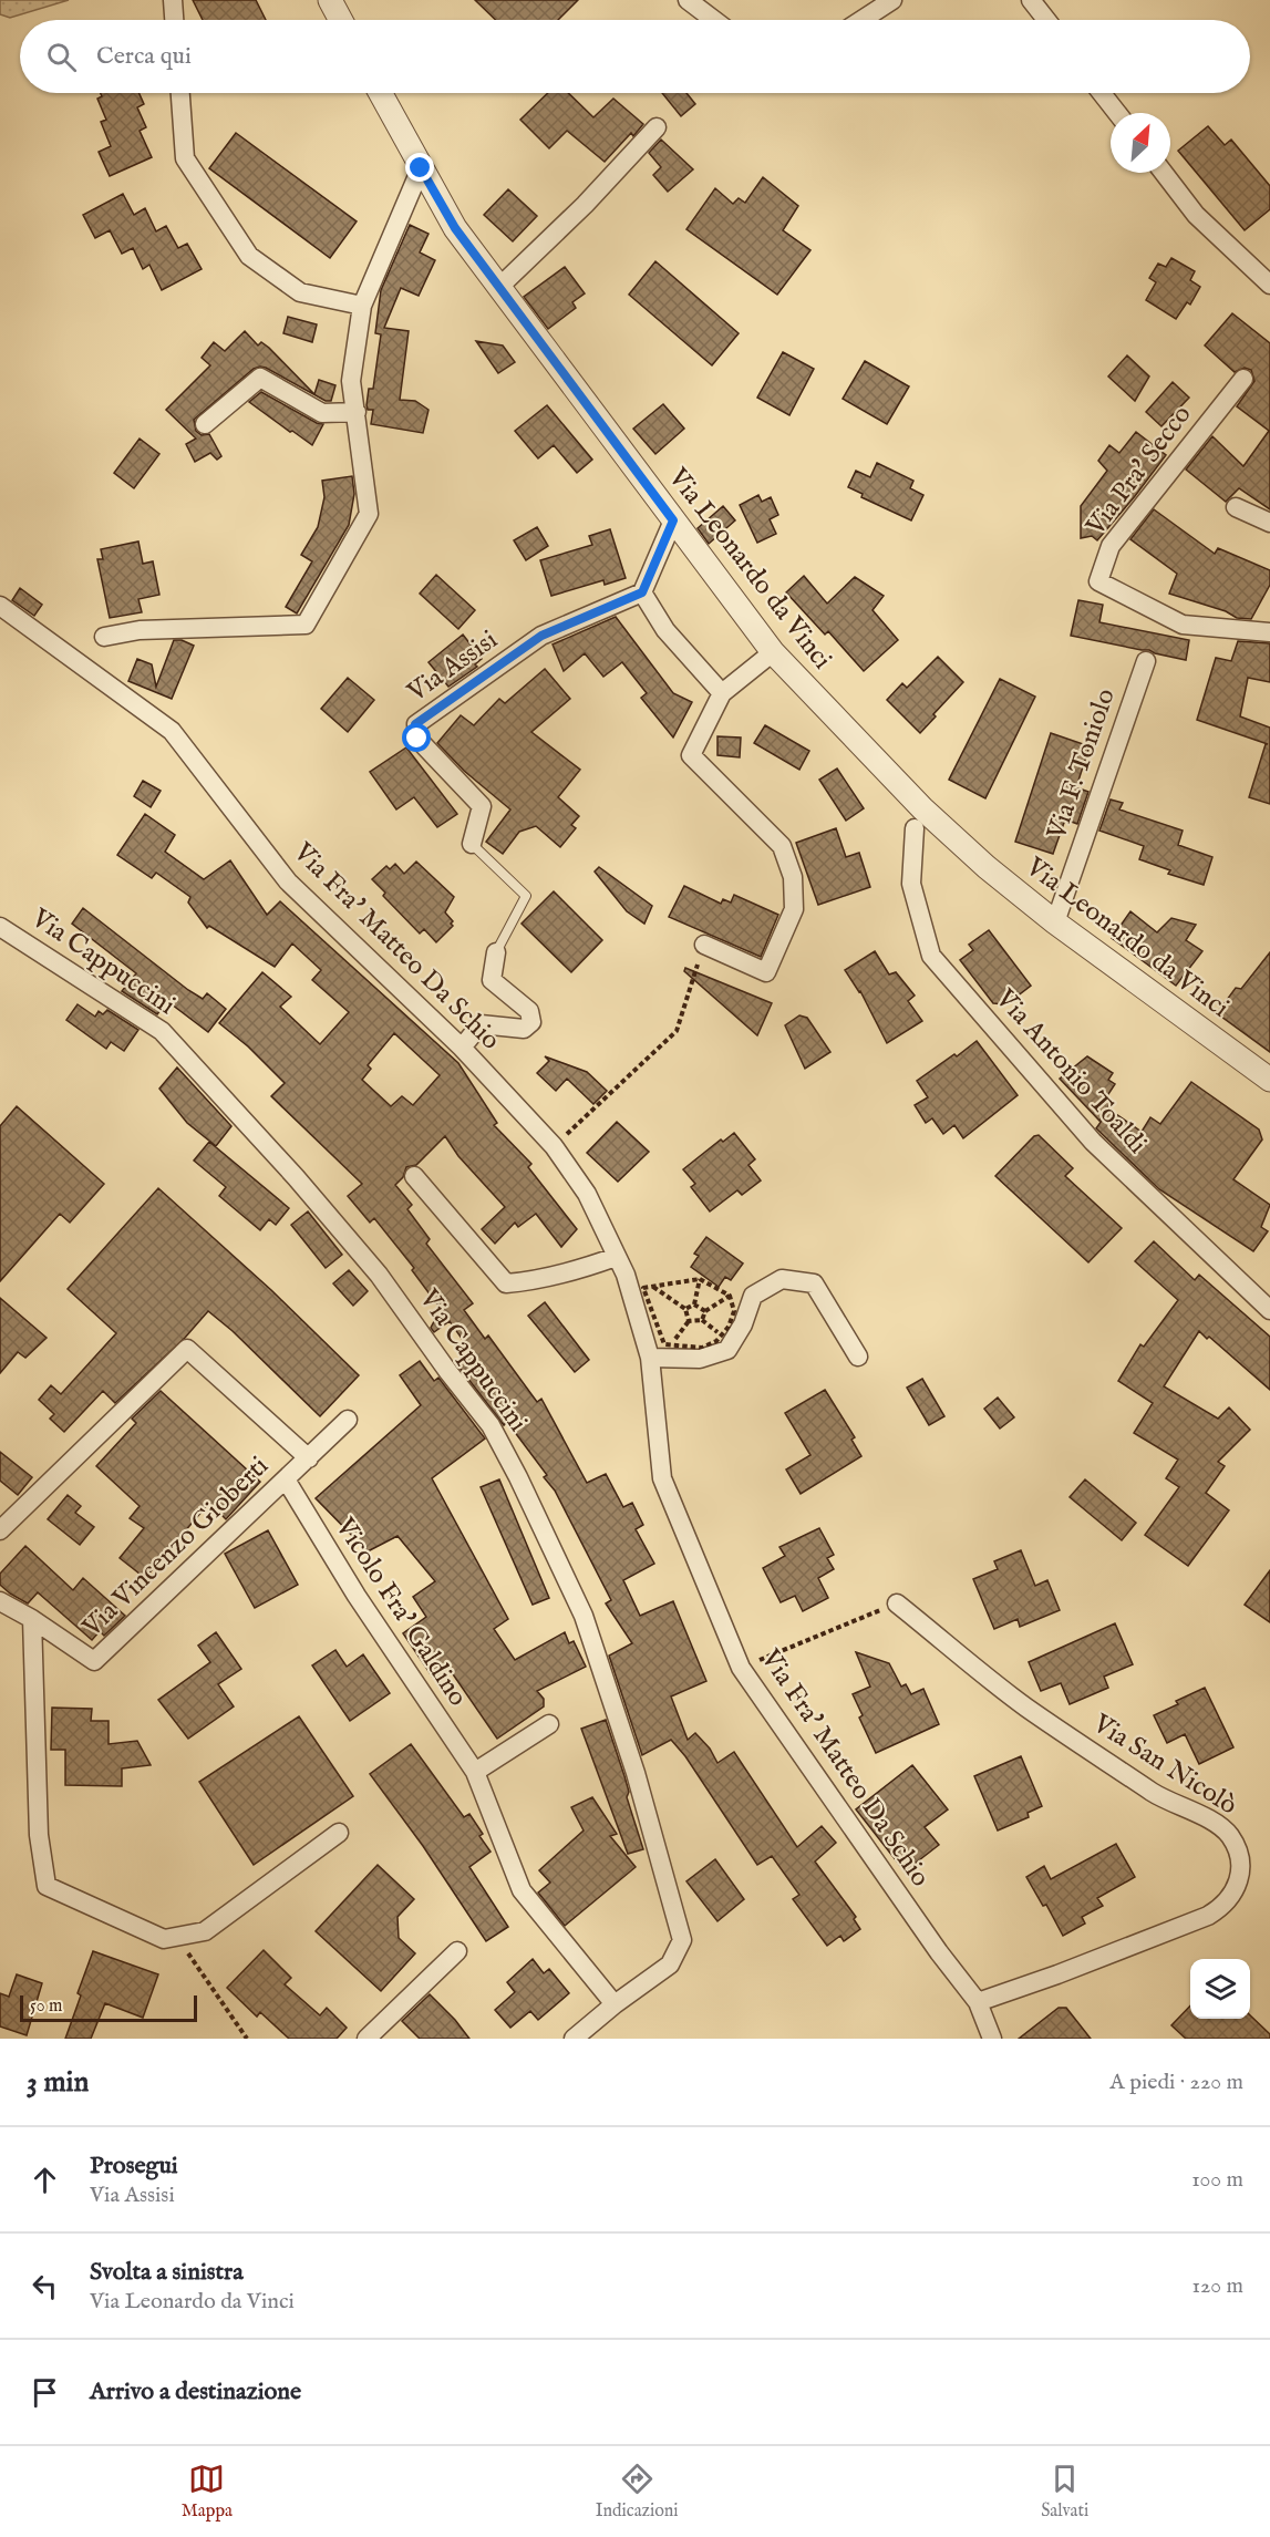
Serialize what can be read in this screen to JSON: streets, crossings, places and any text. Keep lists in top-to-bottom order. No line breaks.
{"streets":{"street":["Via Pra' Secco","Via Leonardo da Vinci","Via Assisi","Via F. Toniolo","Via Fra' Matteo Da Schio","Via Cappuccini","Via Antonio Toaldi","Via Vincenzo Gioberti","Vicolo Fra' Galdino","Via San Nicolò"]},"crossings":[["Via Leonardo da Vinci","Via F. Toniolo"],["Via Assisi","Via Fra' Matteo Da Schio"],["Via Fra' Matteo Da Schio","Via San Nicolò"],["Via Cappuccini","Vicolo Fra' Galdino"],["Via Vincenzo Gioberti","Vicolo Fra' Galdino"]],"scale_bar":"50 m","north":"top right","page":{"search":"Cerca qui","scale":"50 m","heading":["3 min","A piedi · 220 m"],"list":[["Prosegui","Via Assisi","100 m"],["Svolta a sinistra","Via Leonardo da Vinci","120 m"],"Arrivo a destinazione"],"nav":["Mappa","Indicazioni","Salvati"]}}
